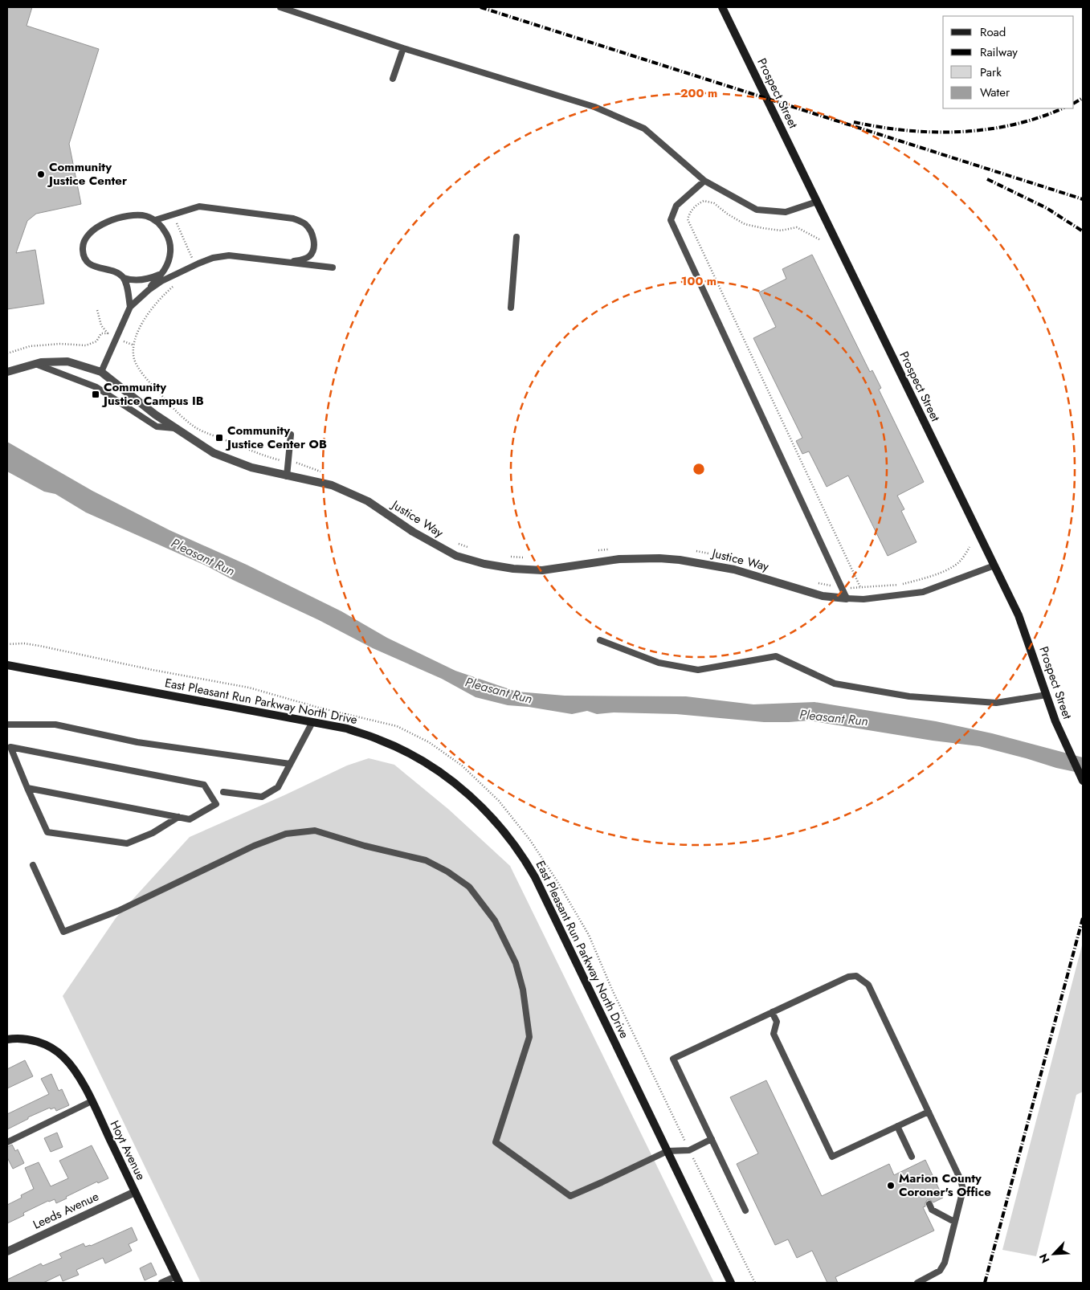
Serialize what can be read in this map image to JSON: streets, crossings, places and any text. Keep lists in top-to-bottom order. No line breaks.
{"streets":{"main road":["Prospect Street","East Pleasant Run Parkway North Drive","Hoyt Avenue"],"street":["Justice Way","Leeds Avenue"]},"crossings":[["Hoyt Avenue","Leeds Avenue"]],"water":["Pleasant Run"],"places":{"other":["Community Justice Center","Marion County Coroner's Office"],"transit":["Community Justice Campus IB","Community Justice Center OB"]},"legend":["Road","Railway","Park","Water"],"north":"bottom left","rings":["200 m","100 m"]}
